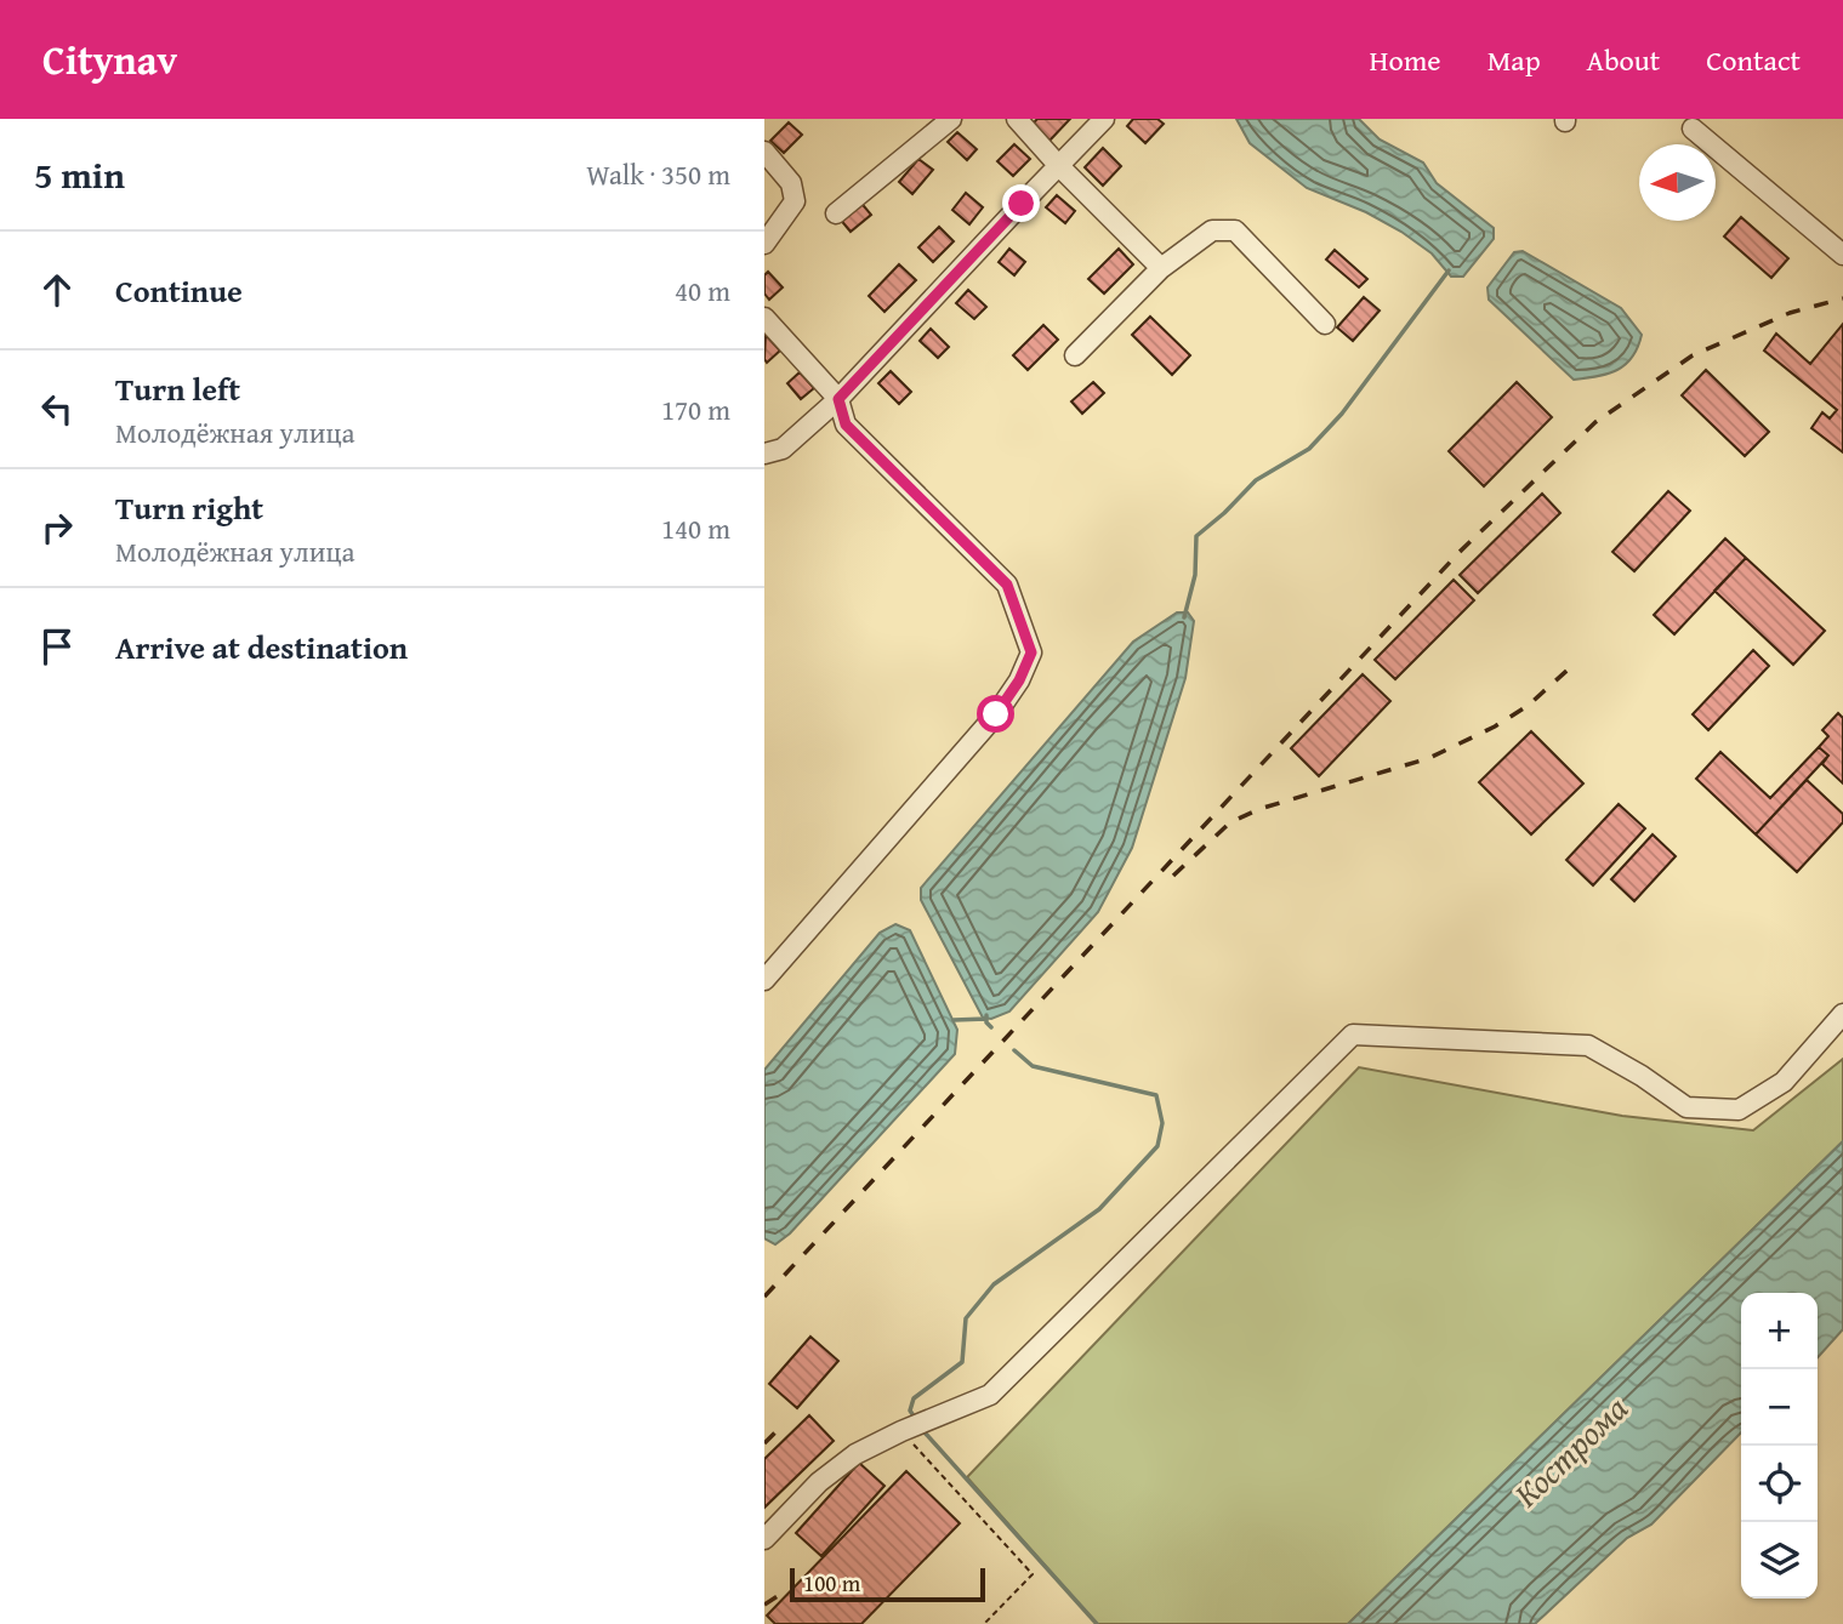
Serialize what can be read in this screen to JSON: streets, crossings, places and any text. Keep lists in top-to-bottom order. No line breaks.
{"water":["Кострома"],"scale_bar":"100 m","north":"left","page":{"header":"Citynav","nav":["Home","Map","About","Contact"],"heading":["5 min","Walk · 350 m"],"list":[["Continue","40 m"],["Turn left","Молодёжная улица","170 m"],["Turn right","Молодёжная улица","140 m"],"Arrive at destination"],"map_buttons":["+","−"],"scale":"100 m"}}
